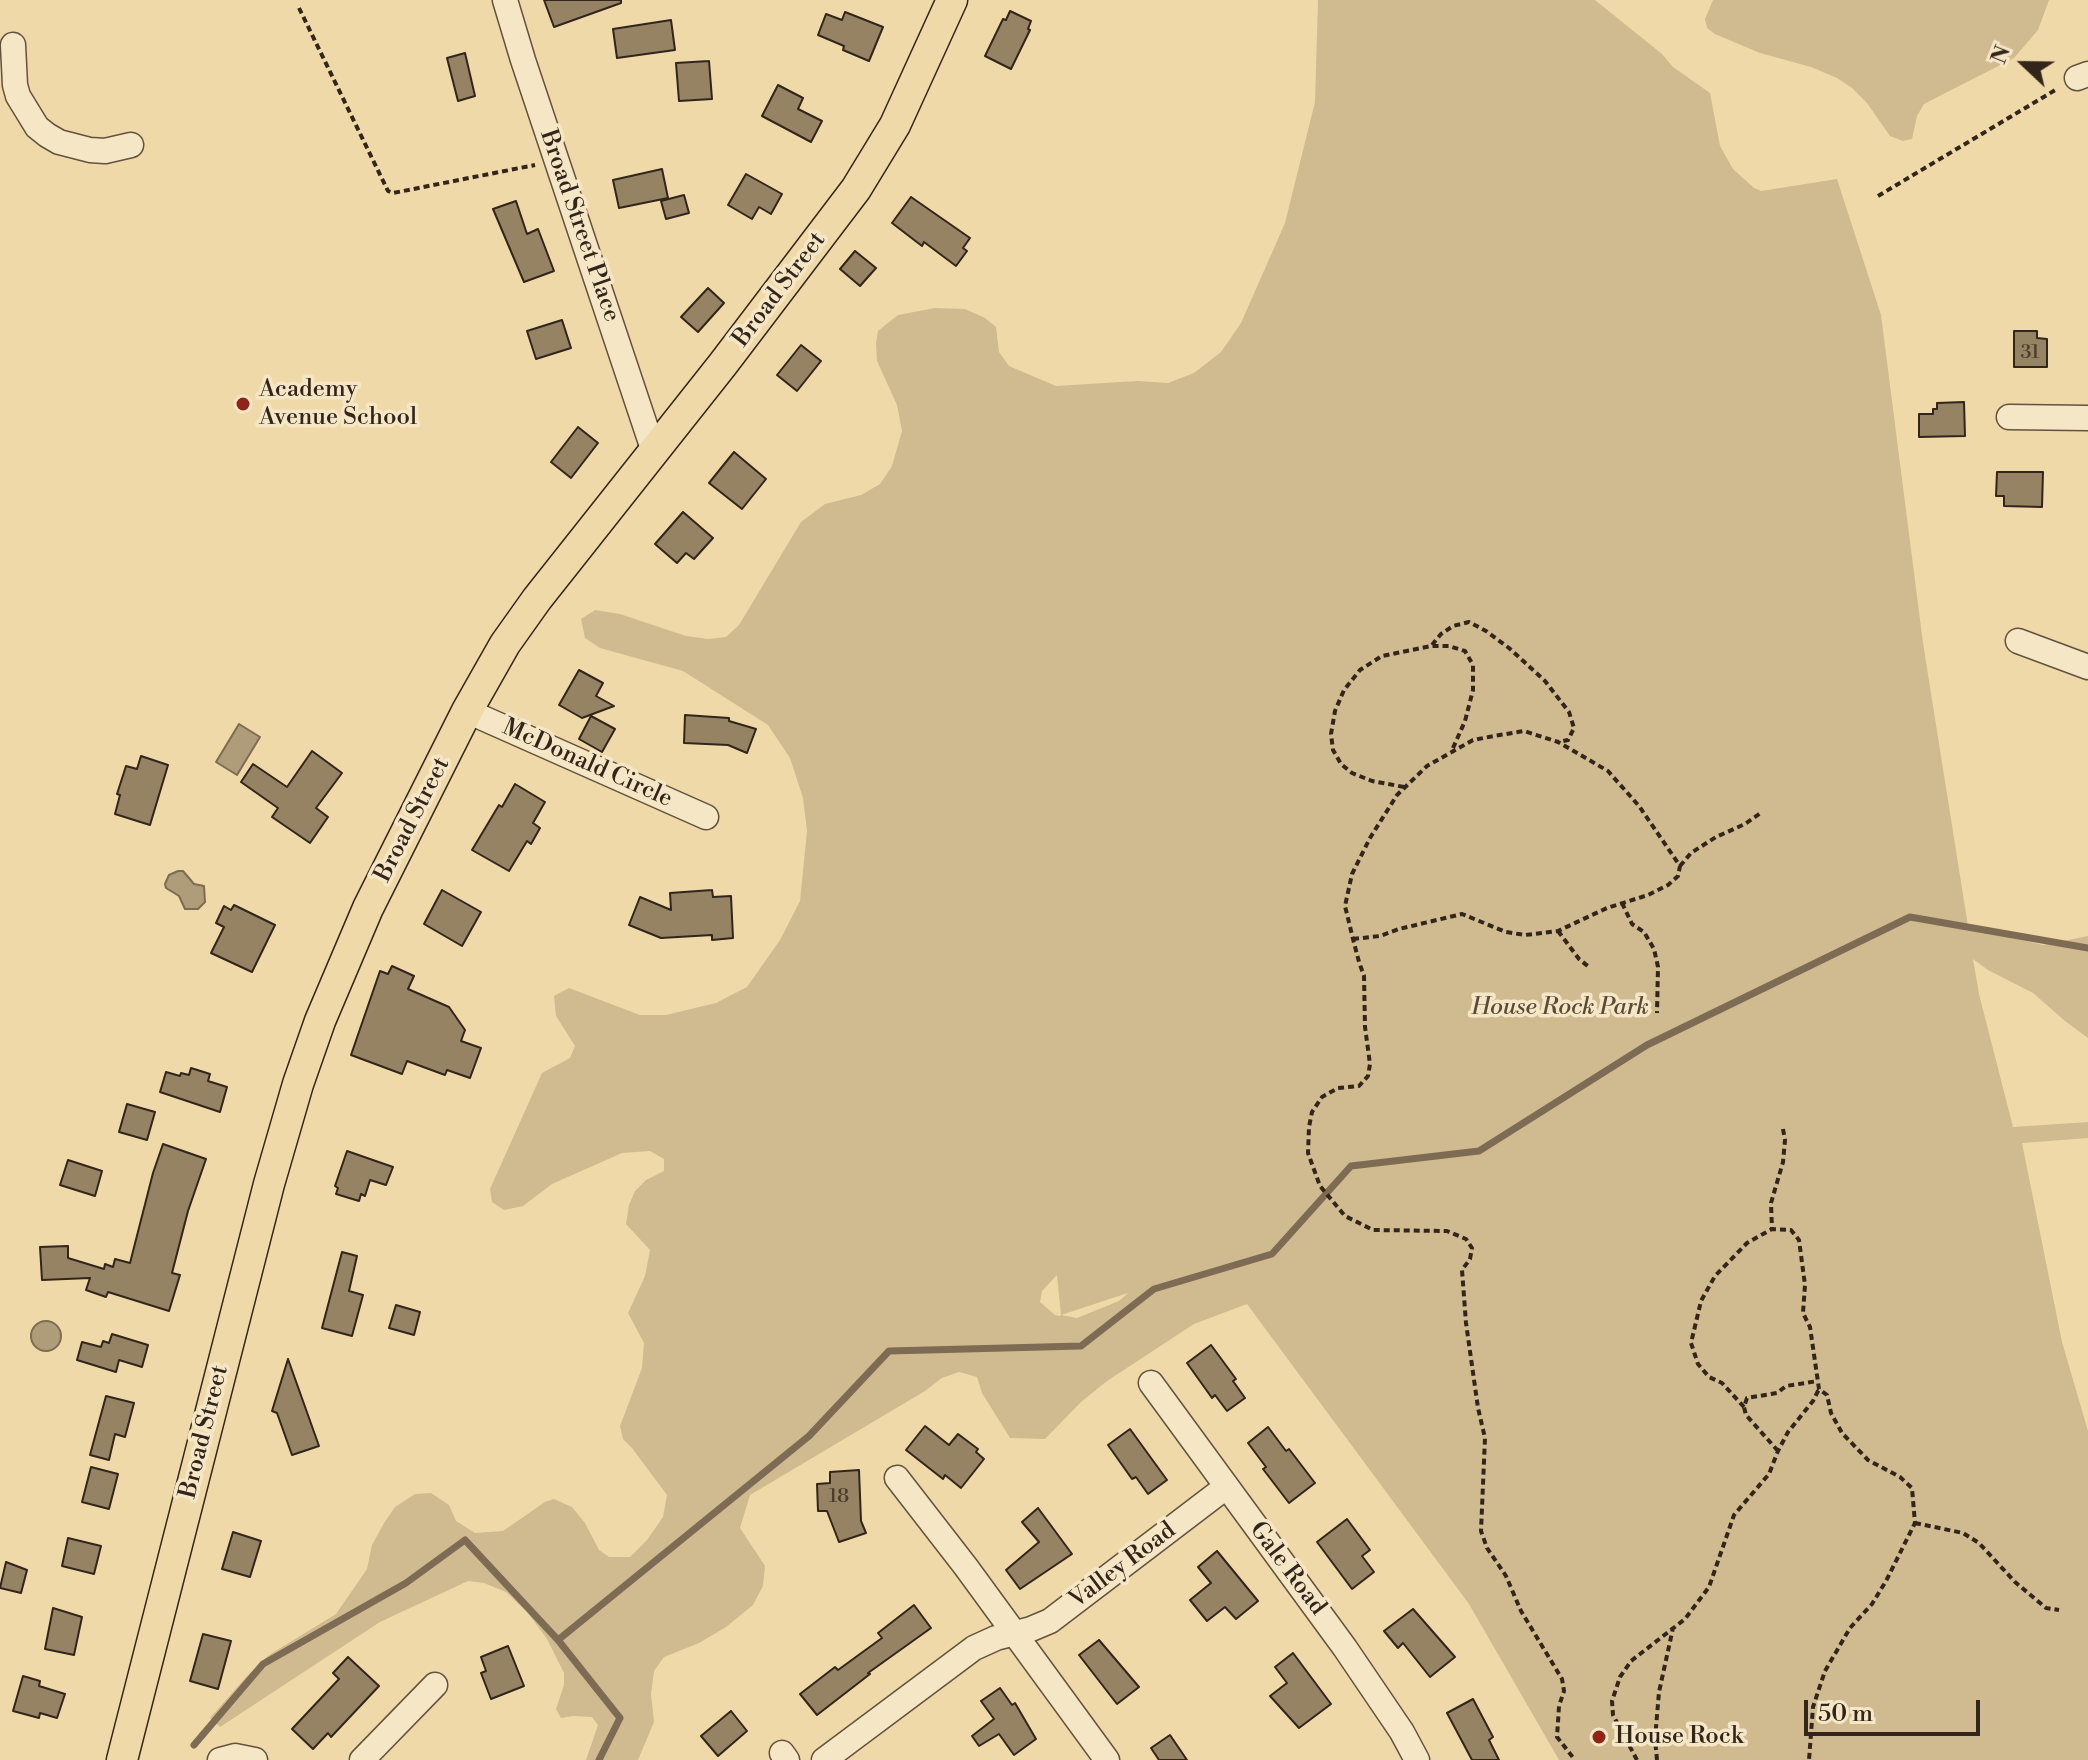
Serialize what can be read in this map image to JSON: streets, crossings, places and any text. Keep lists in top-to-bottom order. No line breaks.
{"streets":{"main road":["Broad Street"],"street":["Broad Street Place","McDonald Circle","Valley Road","Gale Road"]},"crossings":[["Broad Street Place","Broad Street"],["Broad Street","McDonald Circle"],["Valley Road","Gale Road"]],"parks":["House Rock Park"],"places":["Academy Avenue School","House Rock"],"house_numbers":["31","18"],"scale_bar":"50 m","north":"left"}
